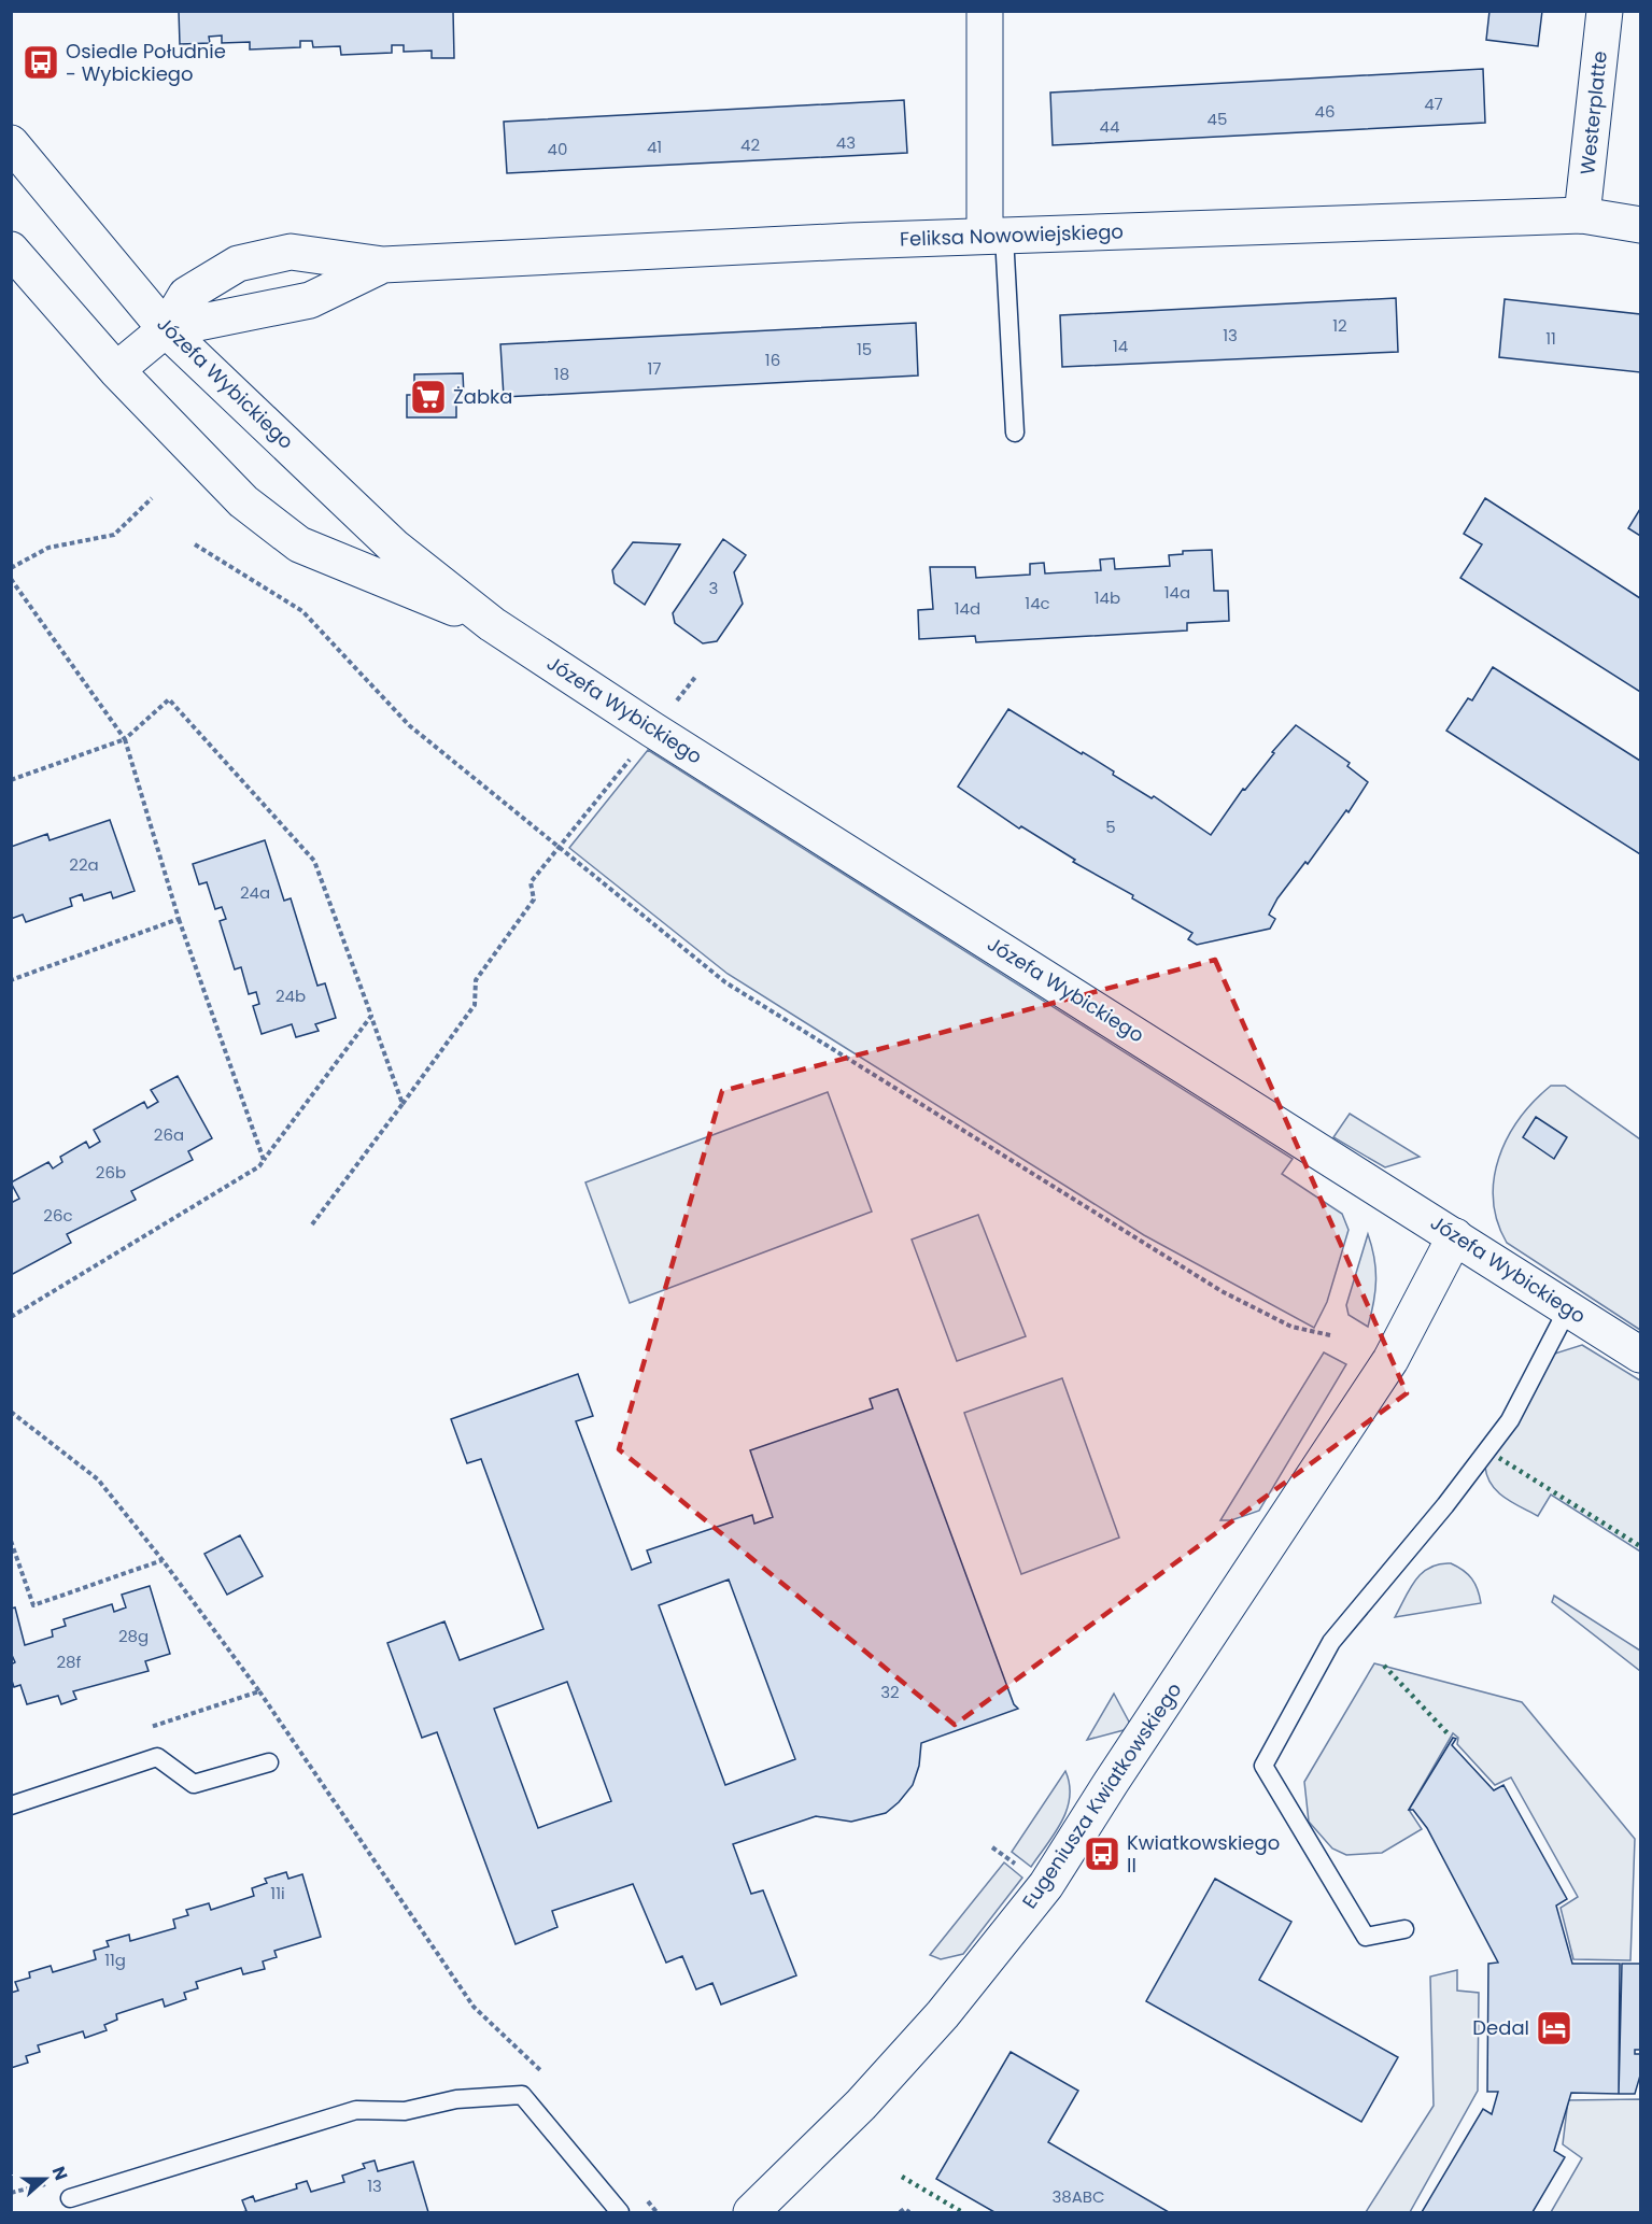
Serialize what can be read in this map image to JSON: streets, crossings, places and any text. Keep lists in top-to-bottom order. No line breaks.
{"streets":{"street":["Westerplatte","Feliksa Nowowiejskiego","Józefa Wybickiego","Eugeniusza Kwiatkowskiego"]},"crossings":[["Westerplatte","Feliksa Nowowiejskiego"],["Feliksa Nowowiejskiego","Józefa Wybickiego"],["Józefa Wybickiego","Eugeniusza Kwiatkowskiego"]],"places":{"bus stop":["Osiedle Południe - Wybickiego","Kwiatkowskiego II"],"supermarket":["Żabka"],"hotel":["Dedal"]},"house_numbers":["47","46","45","44","43","42","41","40","12","13","11","14","15","16","17","18","3","14a","14b","14c","14d","5","22a","24a","24b","26a","26b","26c","28g","28f","32","11i","11g","13","38ABC"],"north":"right"}
